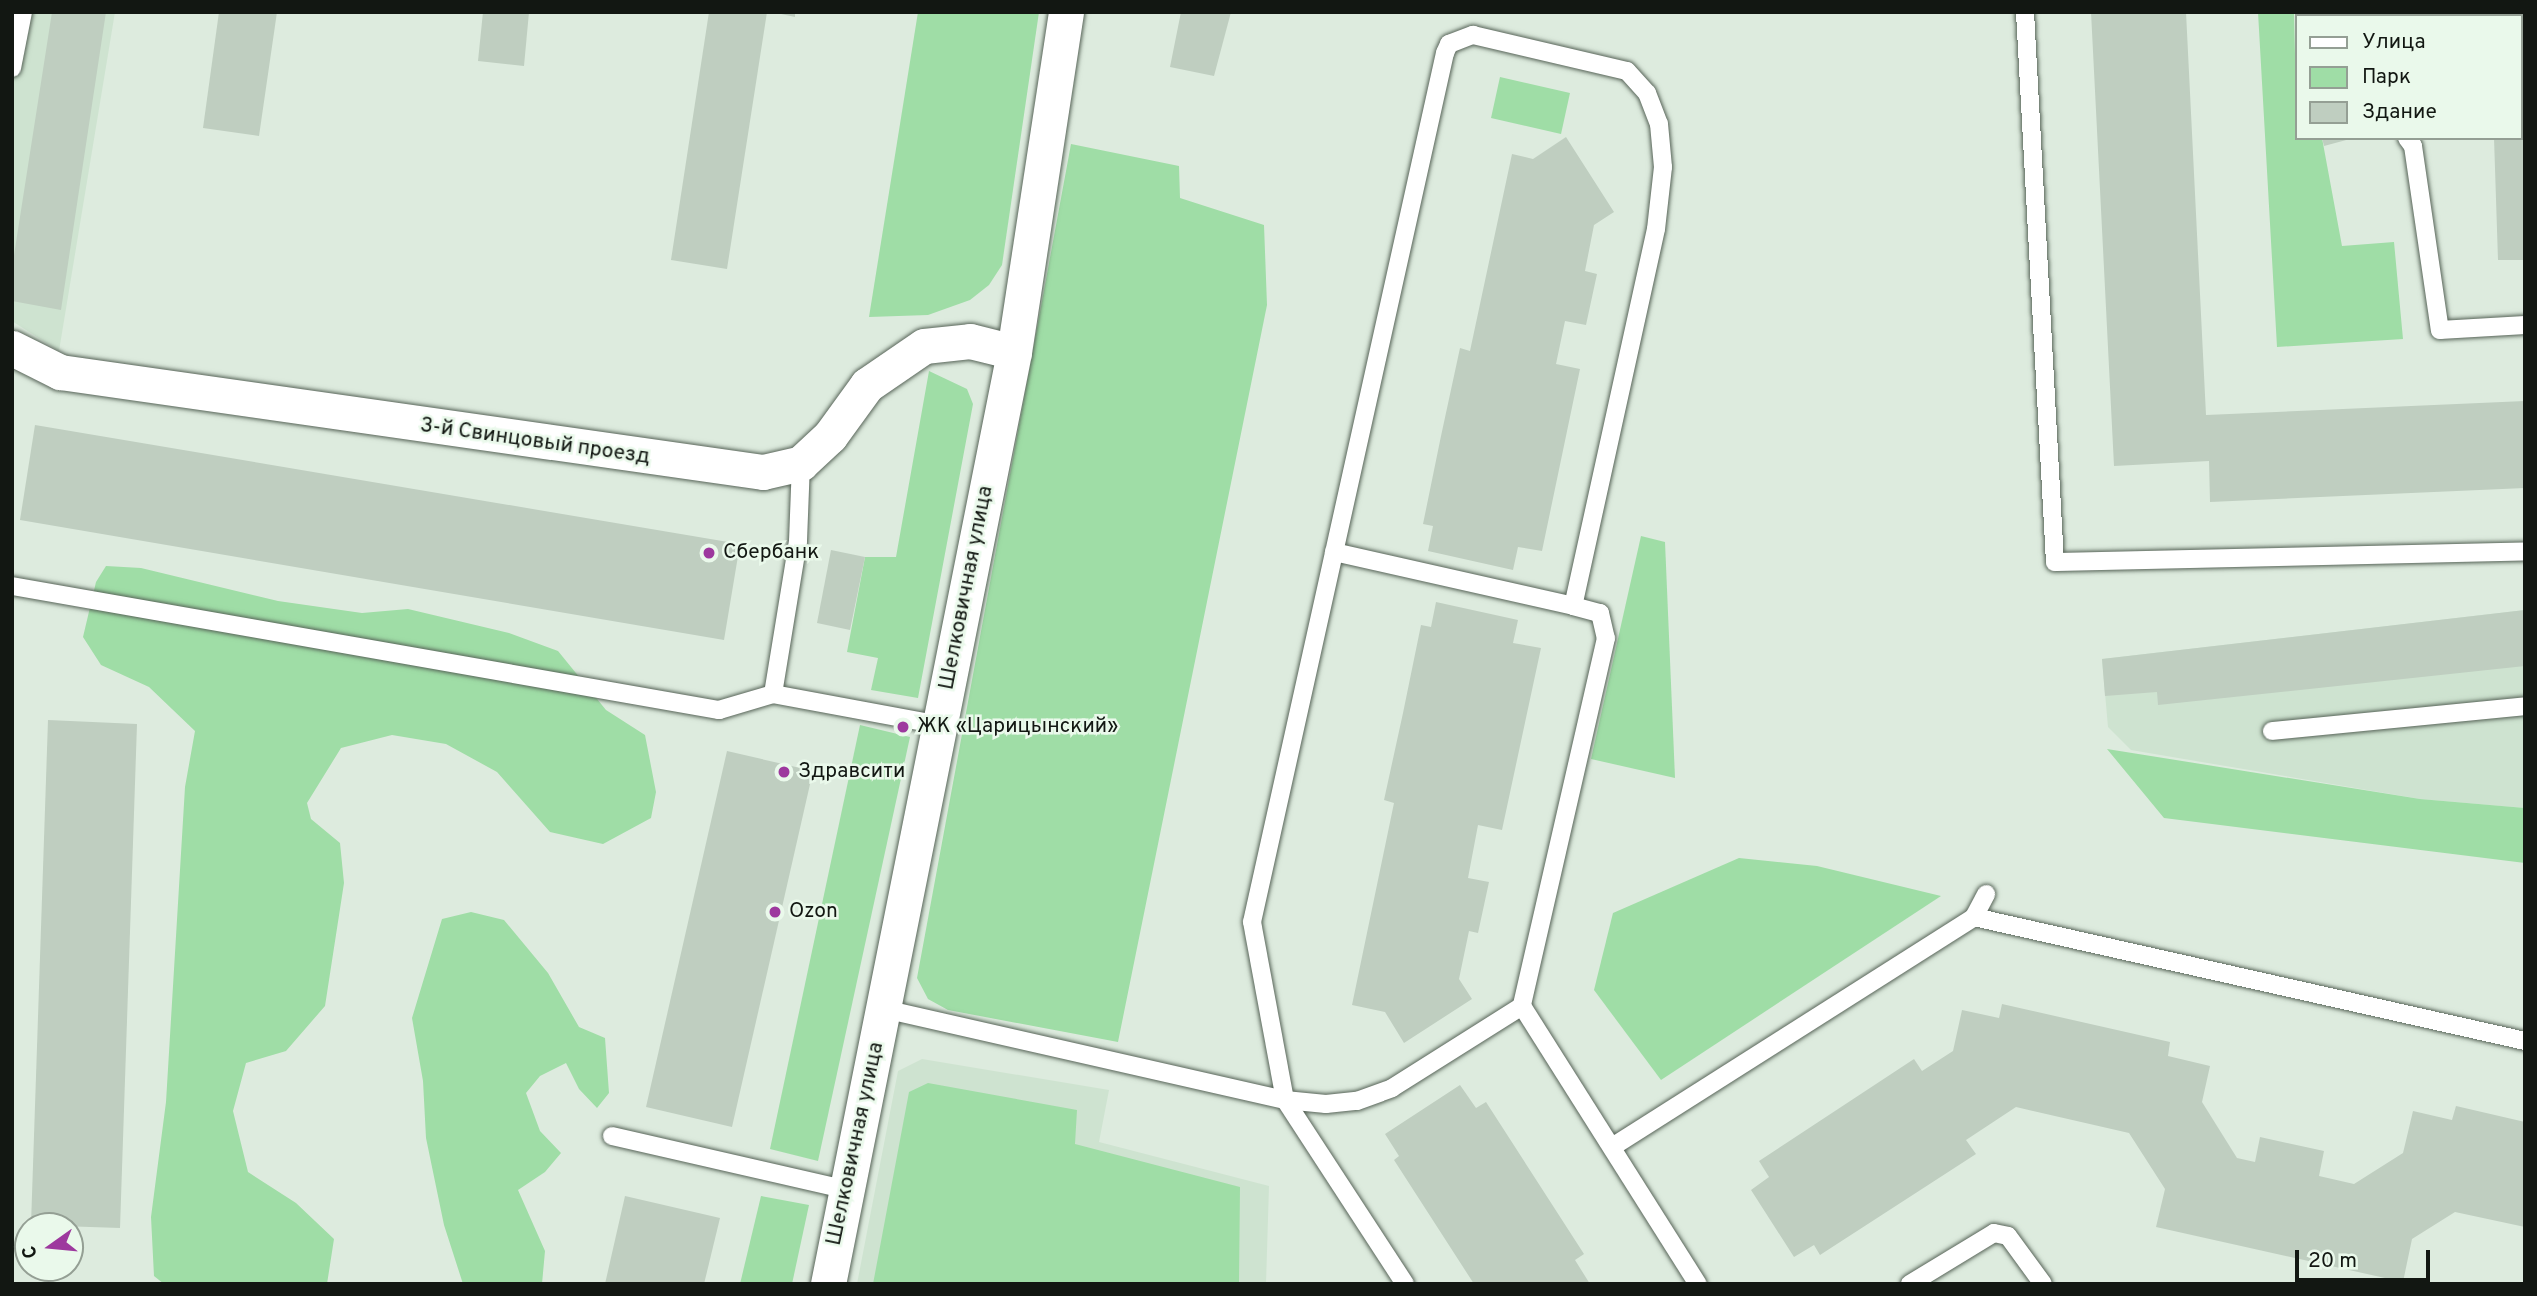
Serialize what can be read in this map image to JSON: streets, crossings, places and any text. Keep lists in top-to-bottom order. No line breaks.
{"streets":{"street":["3-й Свинцовый проезд","Шелковичная улица"]},"crossings":[["3-й Свинцовый проезд","Шелковичная улица"]],"places":["Сбербанк","ЖК «Царицынский»","Здравсити","Ozon"],"legend":["Улица","Парк","Здание"],"scale_bar":"20 m","north":"left"}
